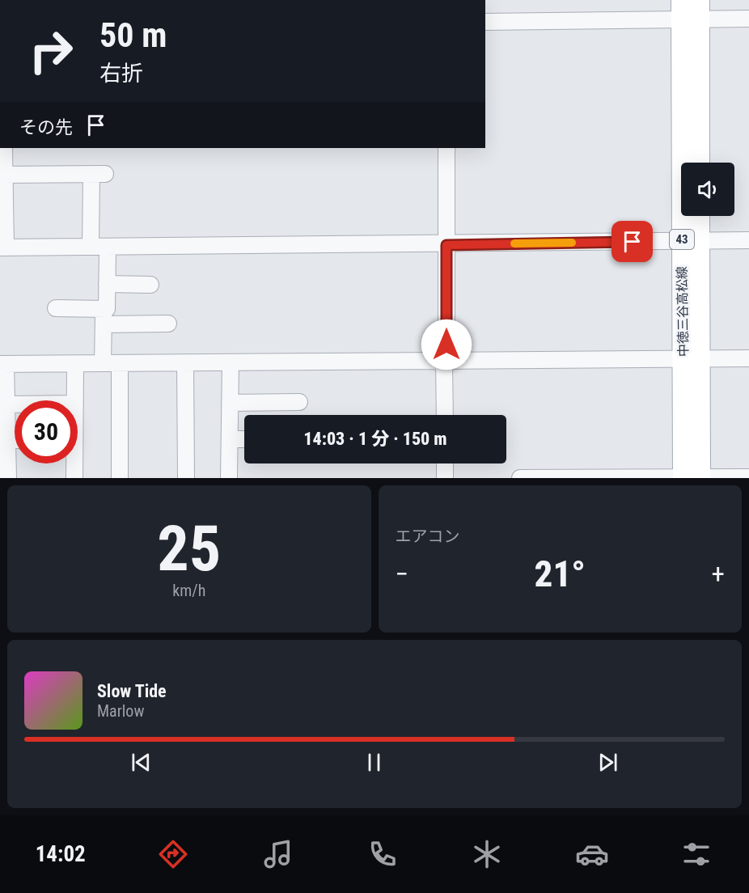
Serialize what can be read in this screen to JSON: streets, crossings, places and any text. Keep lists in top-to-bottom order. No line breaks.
{"streets":{"main road":["43","中徳三谷高松線"]},"page":{"turn":["50 m","右折"],"then":"その先","limit":"30","trip":"14:03 · 1 分 · 150 m","tile":[["25","km/h"],"エアコン"],"heat":["−","21°","+"],"song":["Slow Tide","Marlow"],"tabs":"14:02"}}
